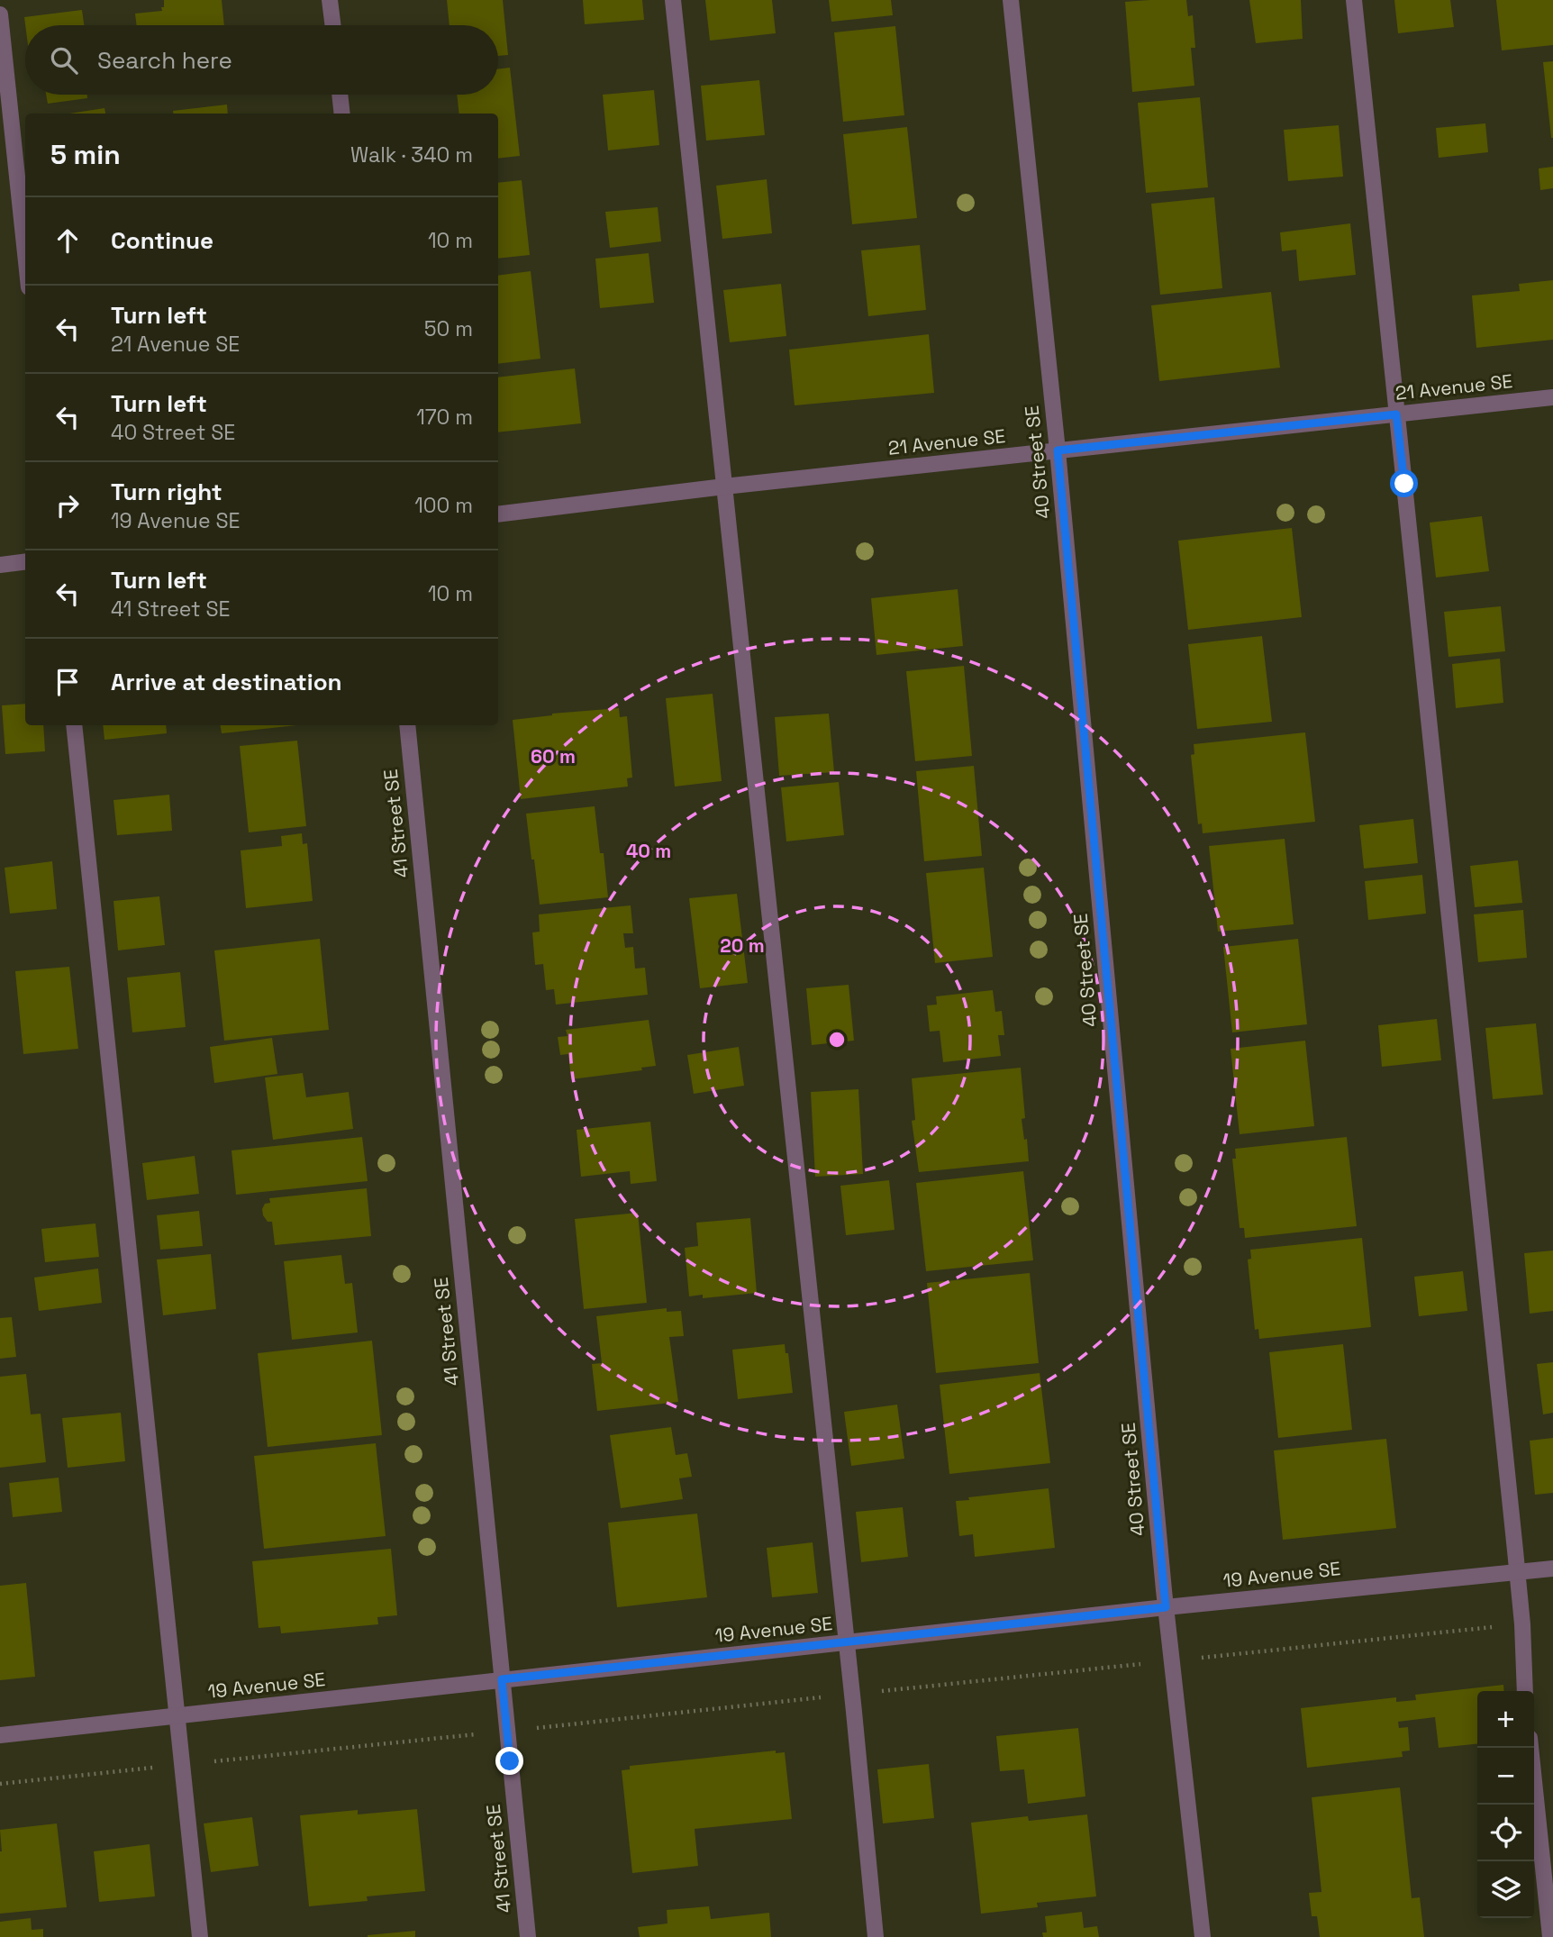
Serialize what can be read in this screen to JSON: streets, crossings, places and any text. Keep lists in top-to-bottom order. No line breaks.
{"streets":{"street":["21 Avenue SE","40 Street SE","41 Street SE","19 Avenue SE"]},"crossings":[["21 Avenue SE","40 Street SE"],["40 Street SE","19 Avenue SE"],["41 Street SE","19 Avenue SE"]],"page":{"search":"Search here","heading":["5 min","Walk · 340 m"],"list":[["Continue","10 m"],["Turn left","21 Avenue SE","50 m"],["Turn left","40 Street SE","170 m"],["Turn right","19 Avenue SE","100 m"],["Turn left","41 Street SE","10 m"],"Arrive at destination"],"map_buttons":["+","−"]},"rings":["60 m","40 m","20 m"]}
